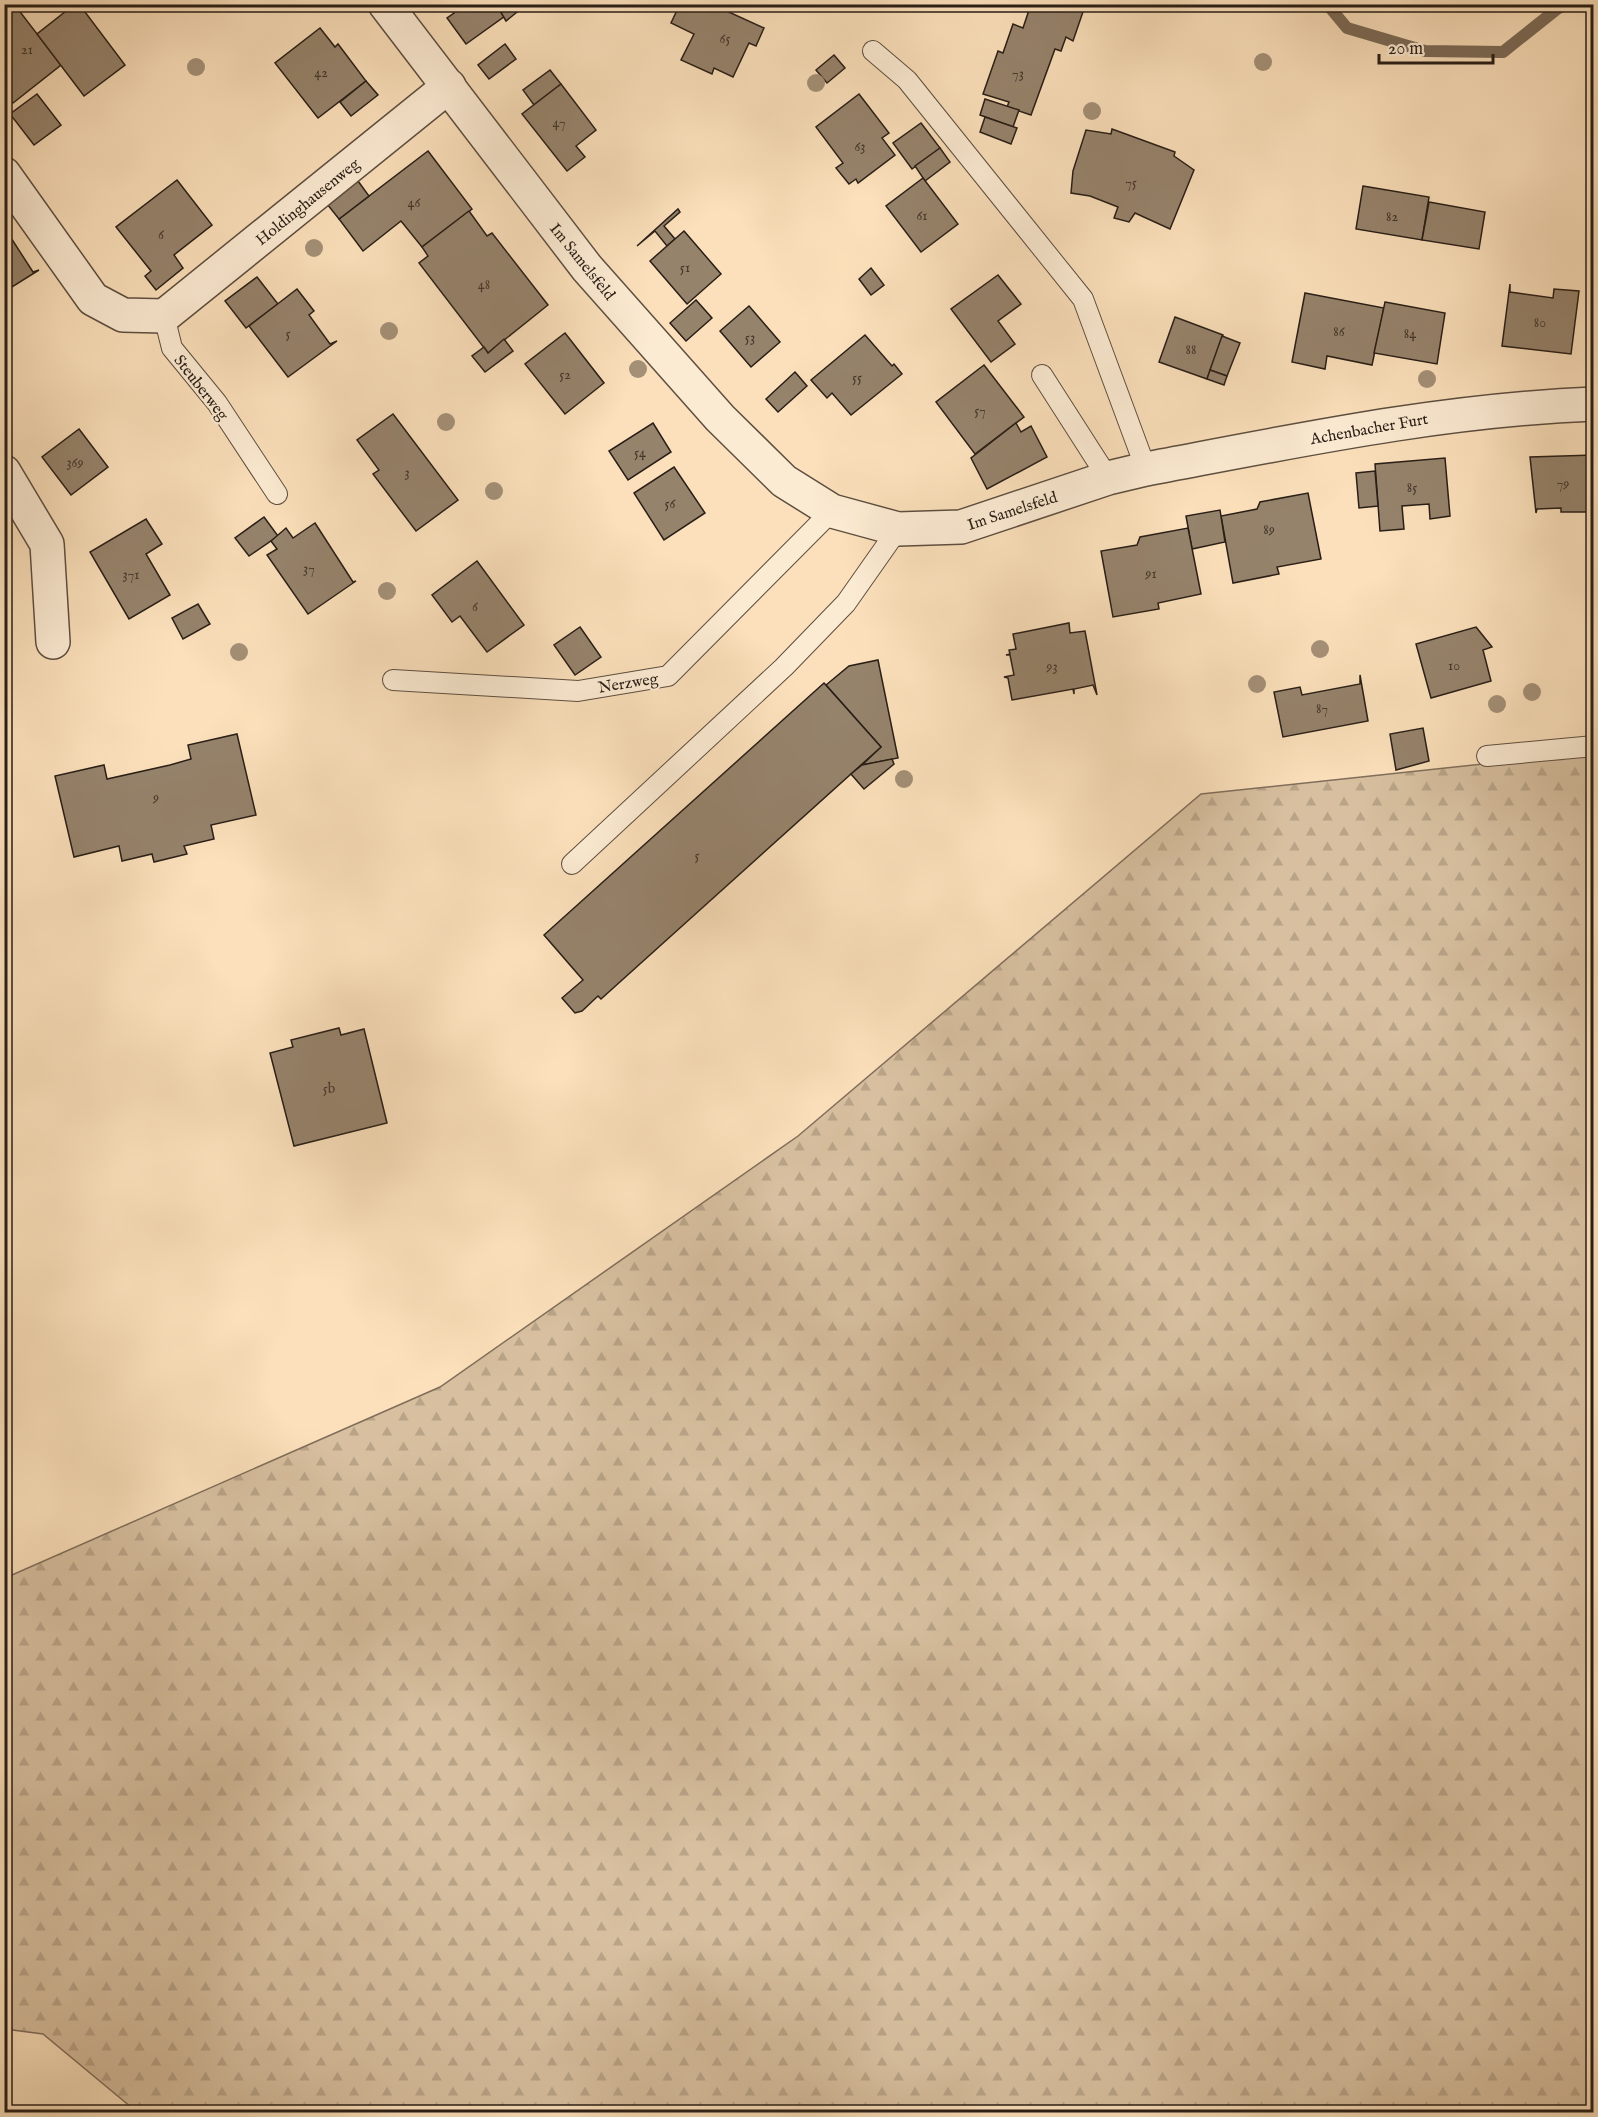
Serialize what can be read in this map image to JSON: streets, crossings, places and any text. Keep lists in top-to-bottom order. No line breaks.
{"streets":{"street":["Holdinghausenweg","Im Samelsfeld","Achenbacher Furt"],"lane":["Steuberweg","Nerzweg"]},"crossings":[["Holdinghausenweg","Im Samelsfeld"],["Holdinghausenweg","Steuberweg"],["Im Samelsfeld","Achenbacher Furt"],["Im Samelsfeld","Nerzweg"]],"house_numbers":["65","21","42","73","47","63","75","46","61","82","6","51","48","80","86","5","84","53","88","52","55","57","54","369","3","79","85","56","89","37","91","371","6","10","93","87","9","5","5b"],"scale_bar":"20 m"}
